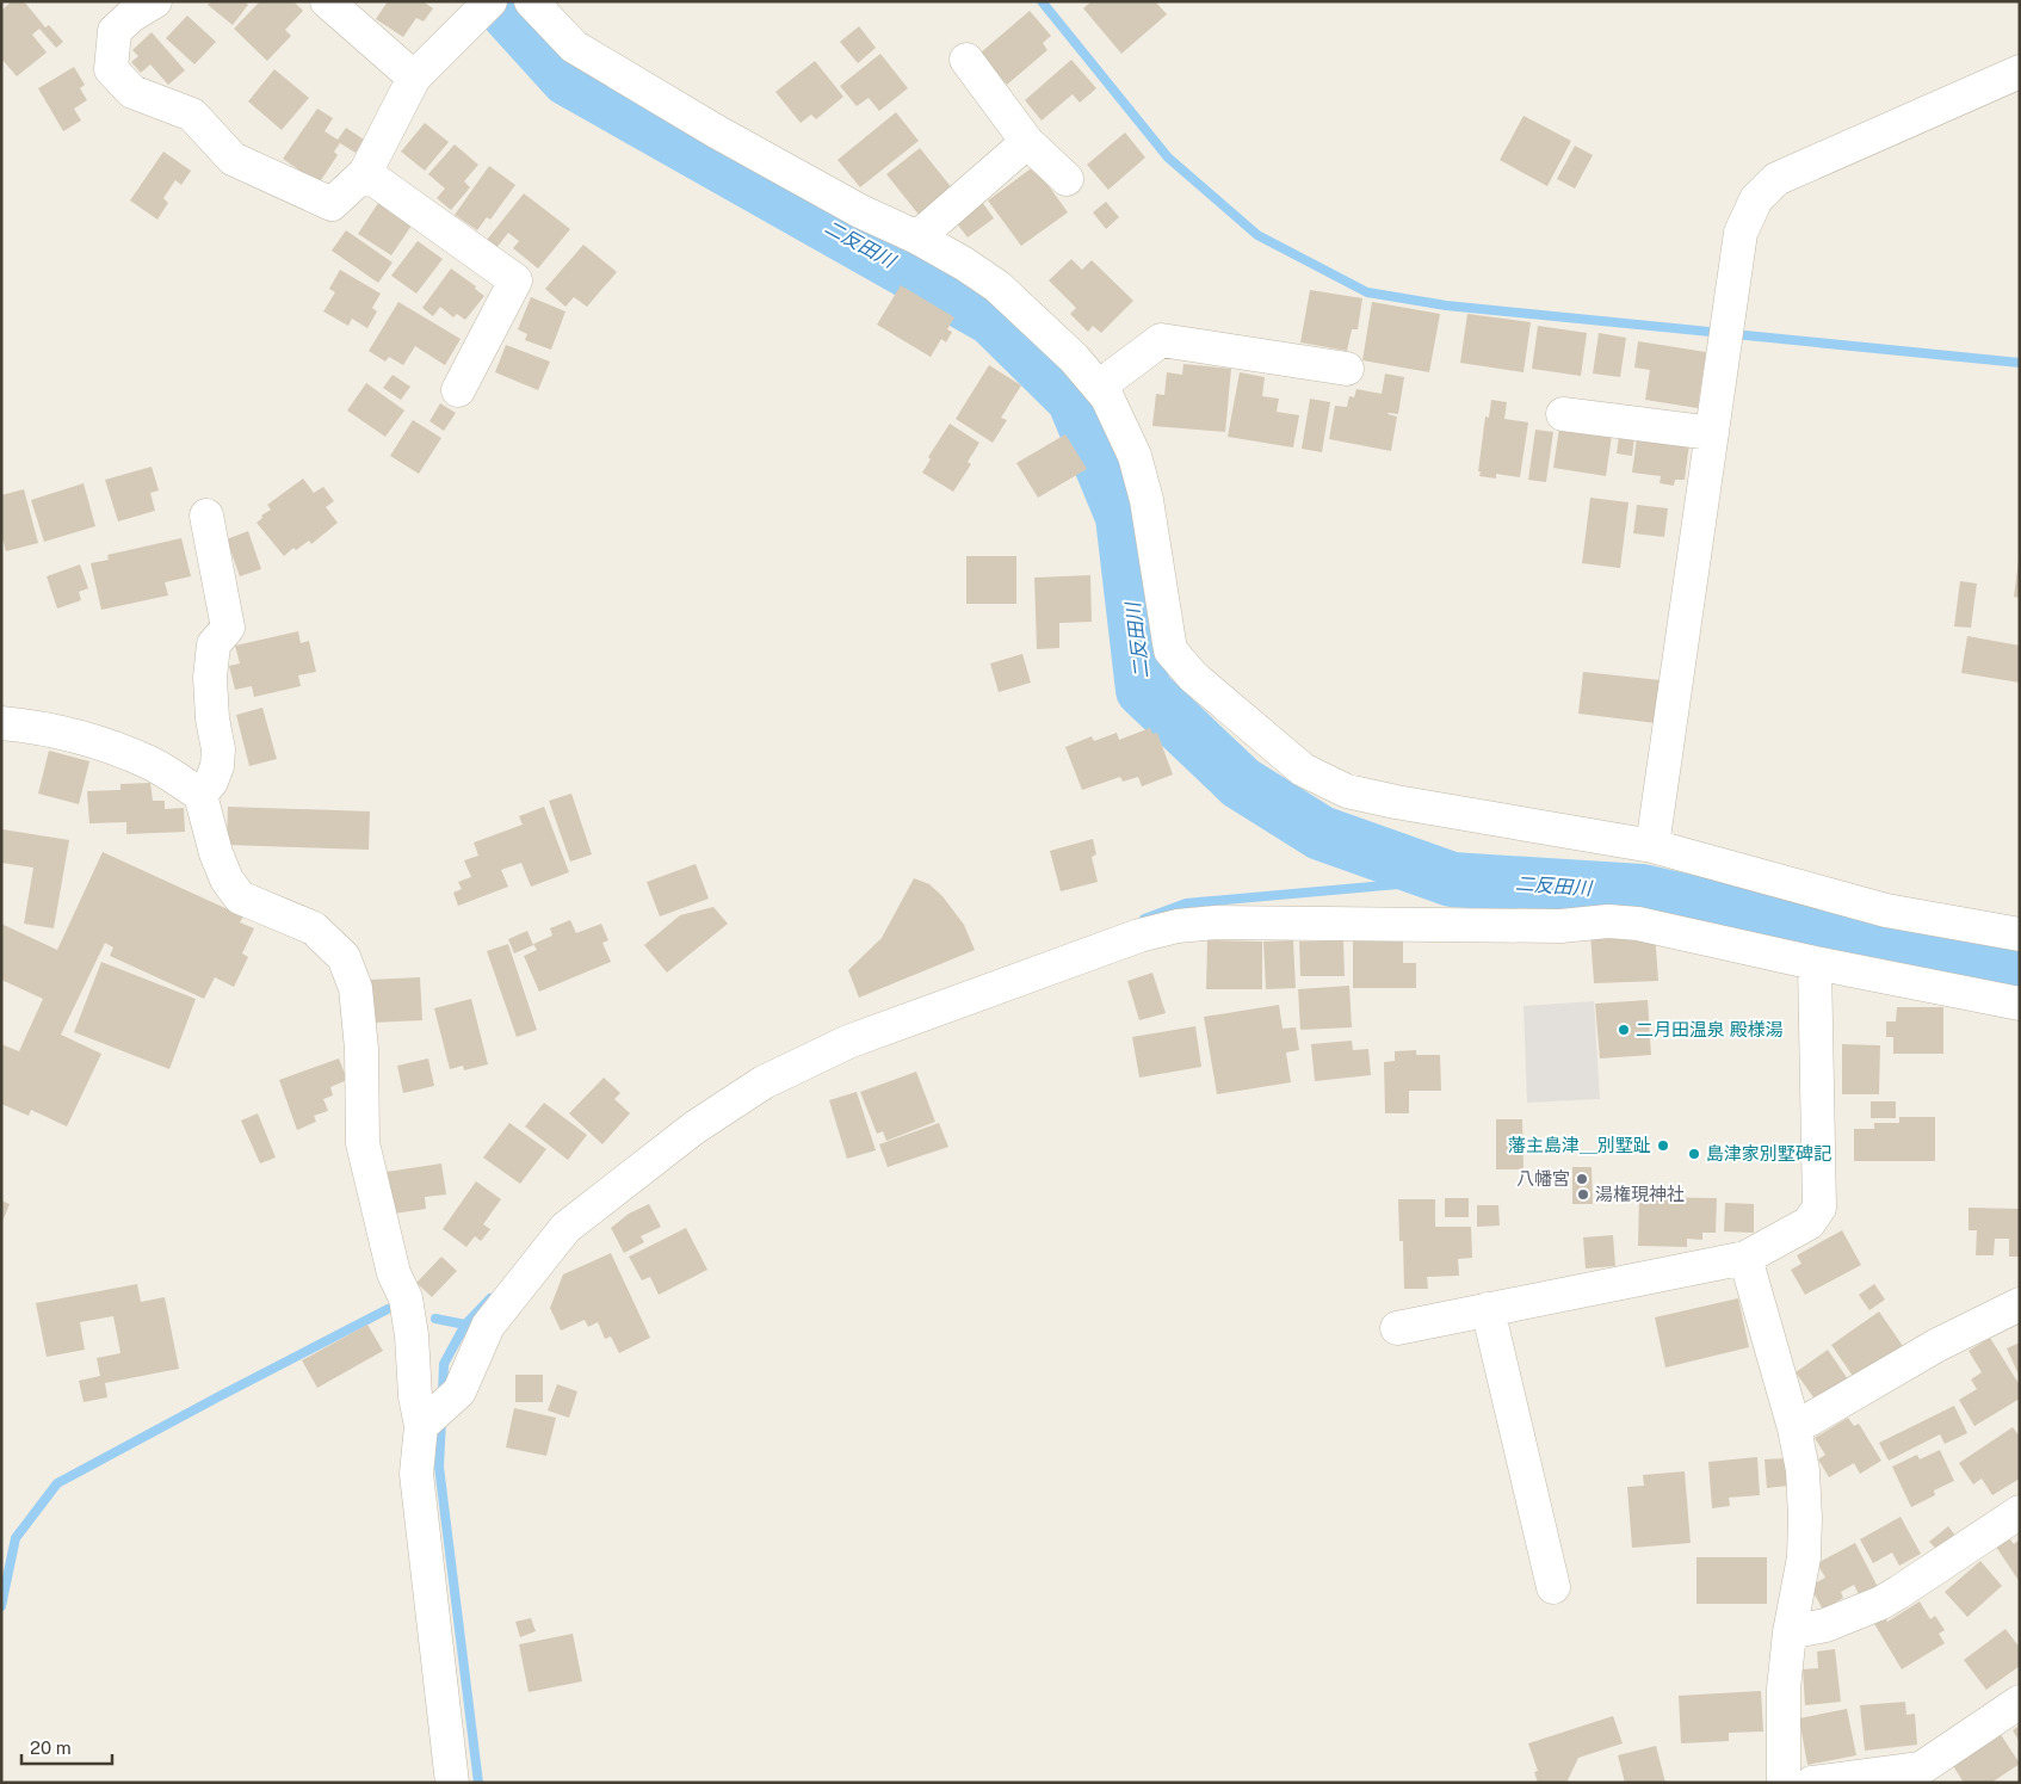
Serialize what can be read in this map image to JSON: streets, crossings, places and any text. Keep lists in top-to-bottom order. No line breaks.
{"water":["二反田川"],"places":["二月田温泉 殿様湯","藩主島津＿別墅趾","島津家別墅碑記","八幡宮","湯権現神社"],"scale_bar":"20 m"}
